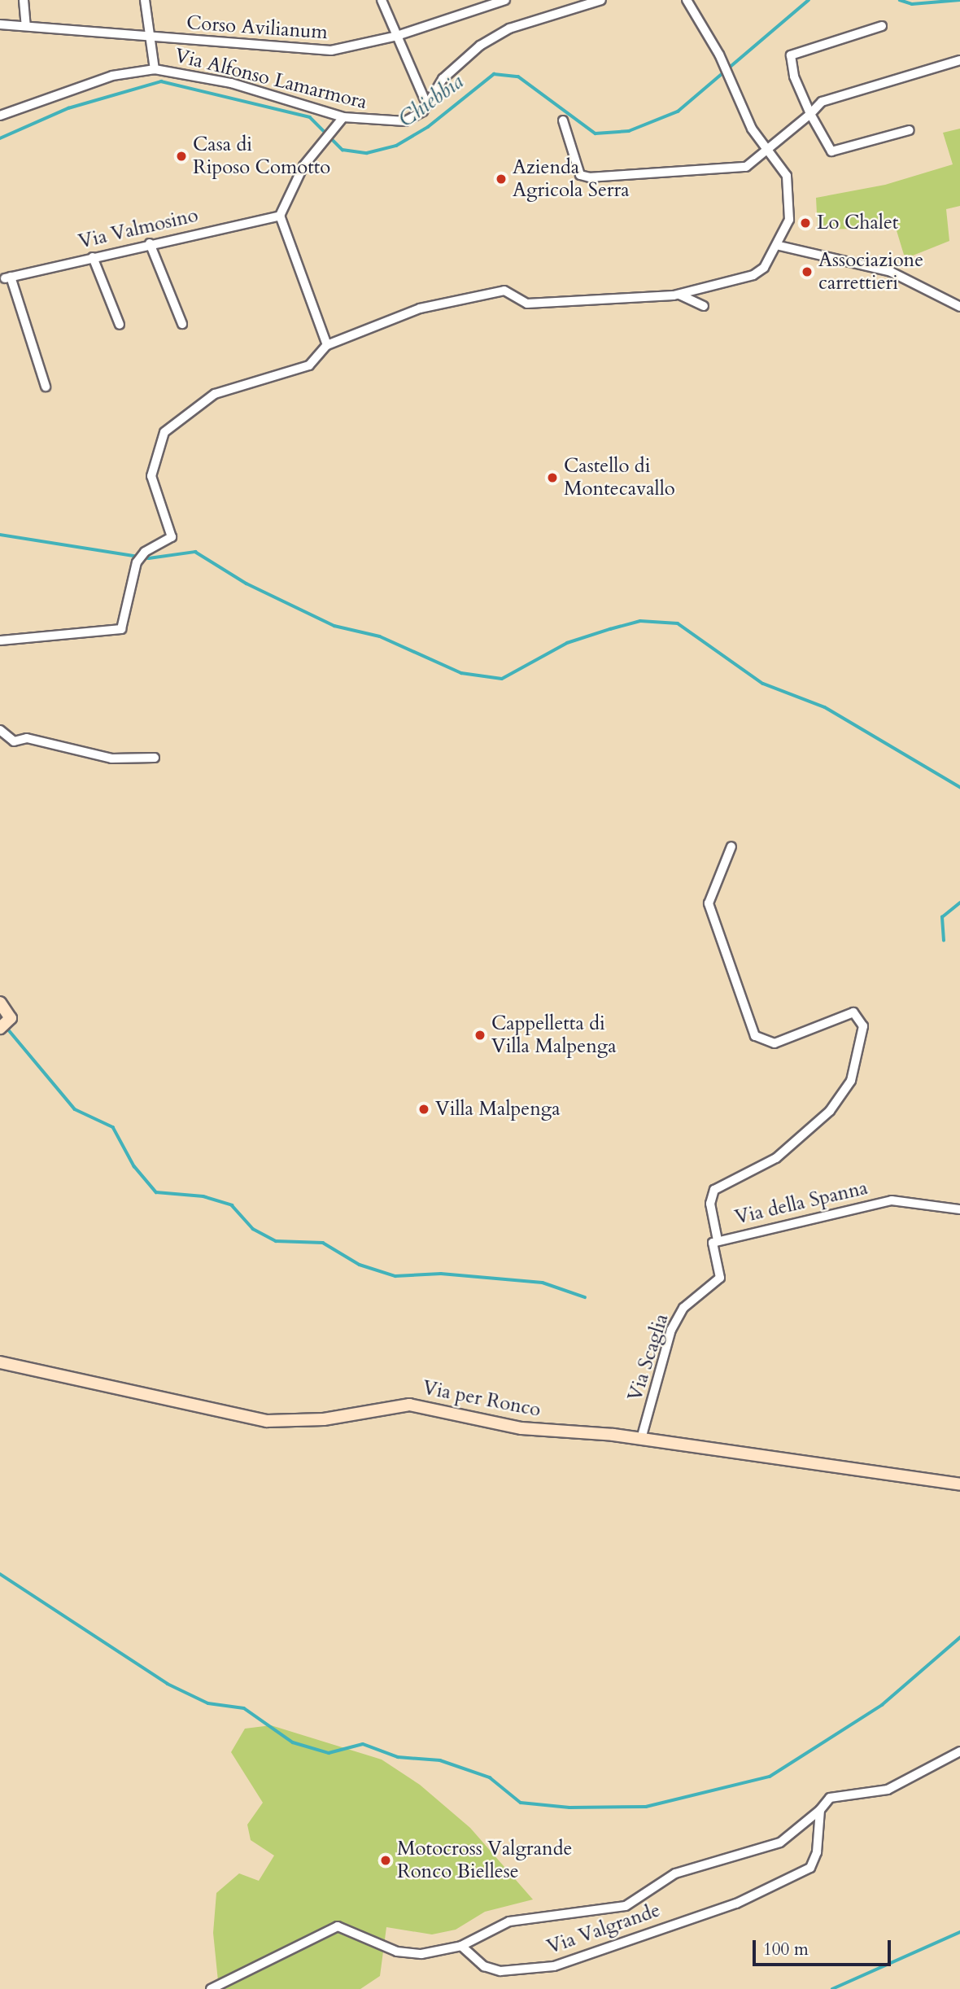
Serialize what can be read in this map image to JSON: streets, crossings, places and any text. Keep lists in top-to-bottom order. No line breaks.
{"streets":{"street":["Corso Avilianum","Via Alfonso Lamarmora","Via Valmosino","Via della Spanna","Via Scaglia","Via per Ronco","Via Valgrande"]},"crossings":[["Via della Spanna","Via Scaglia"],["Via Scaglia","Via per Ronco"]],"water":["Chiebbia"],"places":["Casa di Riposo Comotto","Azienda Agricola Serra","Lo Chalet","Associazione carrettieri","Castello di Montecavallo","Cappelletta di Villa Malpenga","Villa Malpenga","Motocross Valgrande Ronco Biellese"],"scale_bar":"100 m"}
